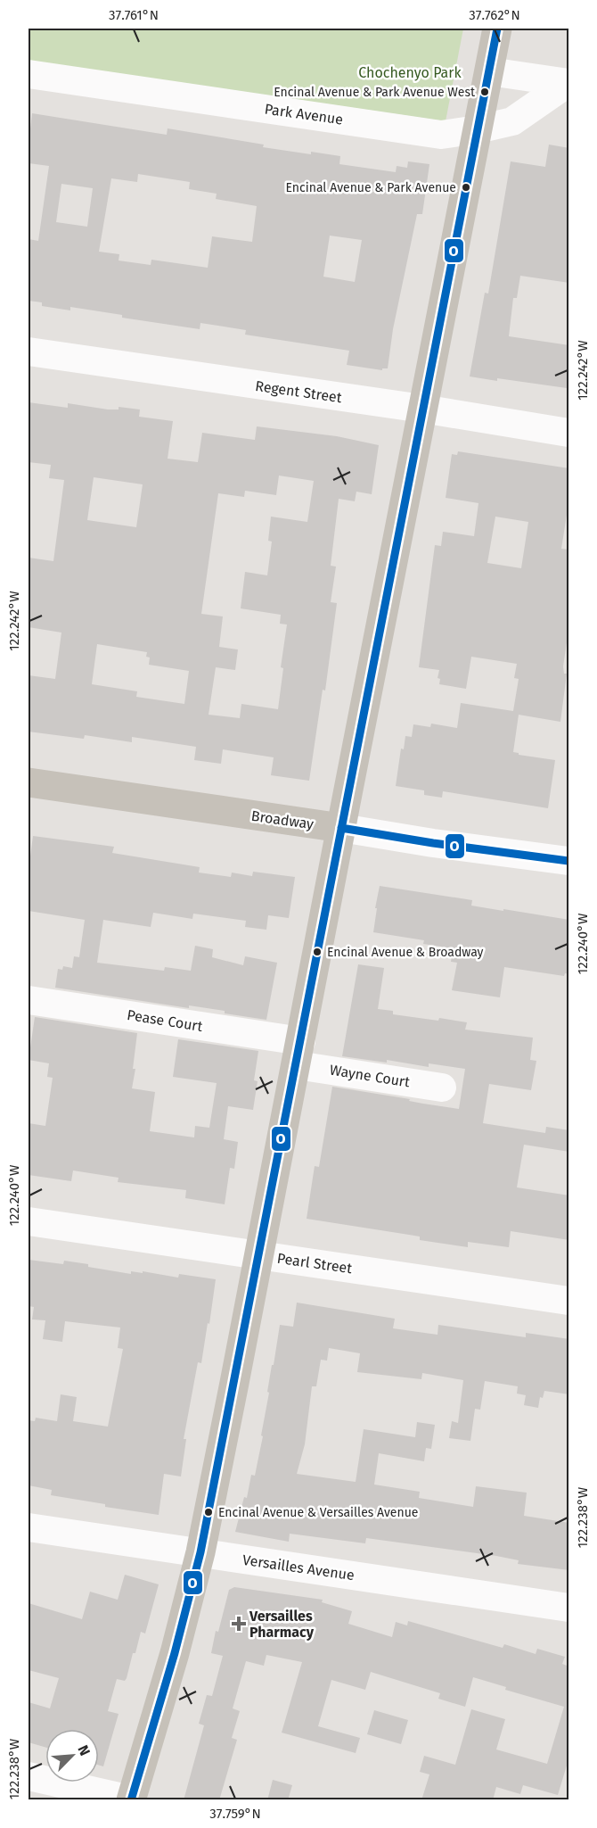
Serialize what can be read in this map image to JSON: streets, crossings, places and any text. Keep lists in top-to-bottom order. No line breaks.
{"streets":{"main road":["Broadway"],"street":["Park Avenue","Regent Street","Pease Court","Wayne Court","Pearl Street","Versailles Avenue"]},"crossings":[["Pease Court","Wayne Court"]],"parks":["Chochenyo Park"],"places":{"other":["Encinal Avenue & Park Avenue West","Encinal Avenue & Park Avenue","Encinal Avenue & Broadway","Encinal Avenue & Versailles Avenue"],"health":["Versailles Pharmacy"]},"lines":["transit line O"],"north":"top right","coordinates":["37.761°N","37.762°N","122.242°W","122.240°W","122.238°W","37.759°N"]}
